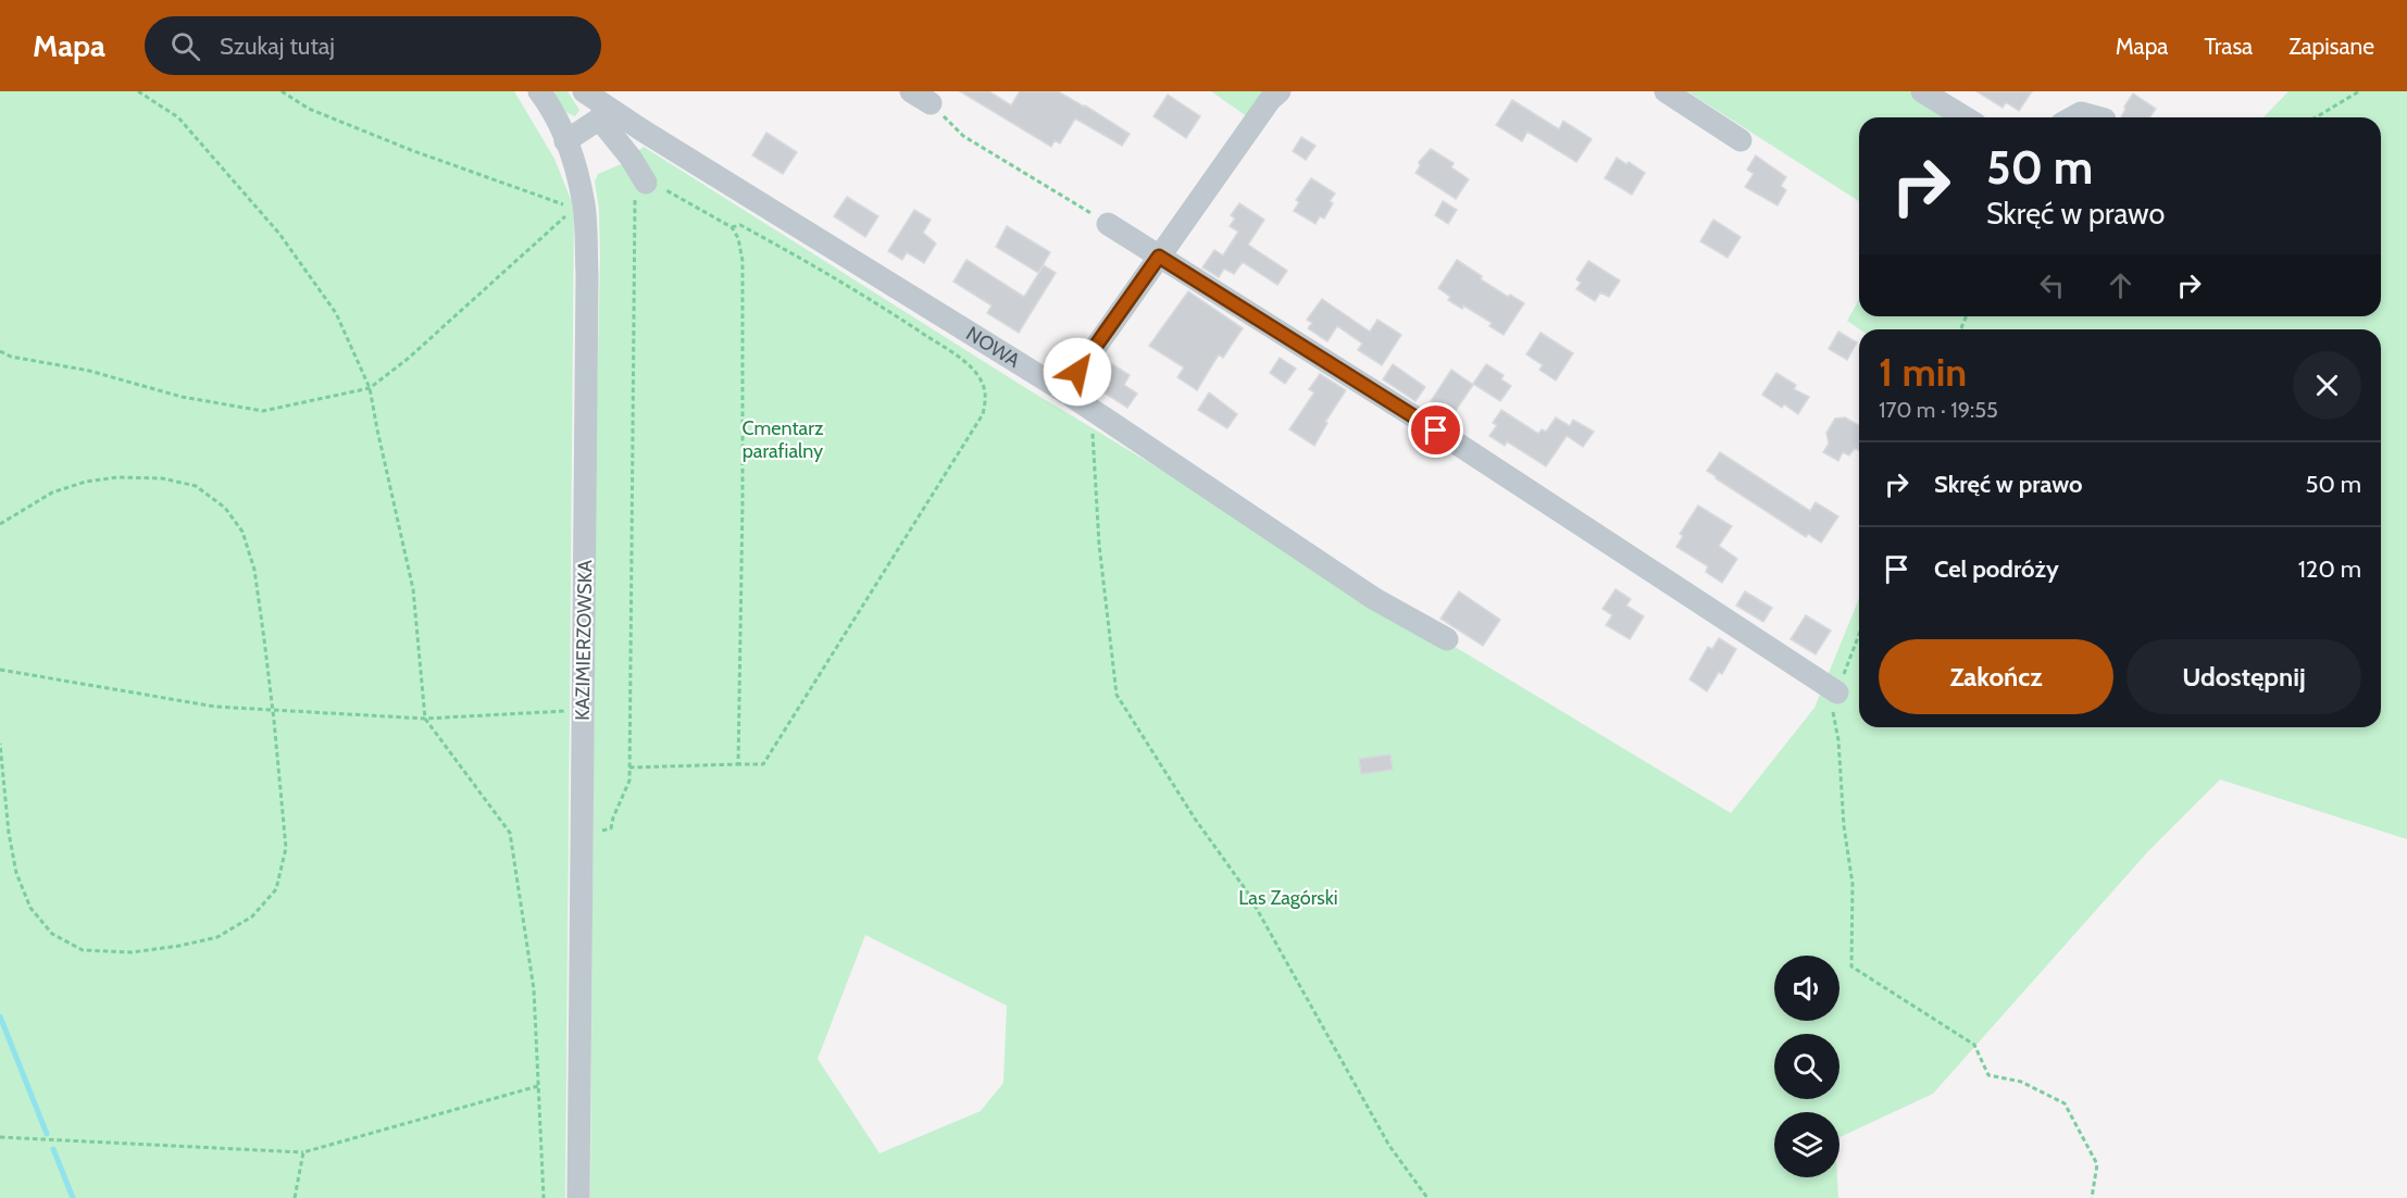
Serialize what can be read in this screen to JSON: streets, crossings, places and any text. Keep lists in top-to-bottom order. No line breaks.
{"streets":{"street":["NOWA","KAZIMIERZOWSKA"]},"parks":["Cmentarz parafialny","Las Zagórski"],"page":{"header":"Mapa","search":"Szukaj tutaj","nav":["Mapa","Trasa","Zapisane"],"turn":["50 m","Skręć w prawo"],"heading":["1 min","170 m · 19:55"],"list":[{"name":"Skręć w prawo","value":"50 m"},{"name":"Cel podróży","value":"120 m"}],"buttons":["Zakończ","Udostępnij"]}}
